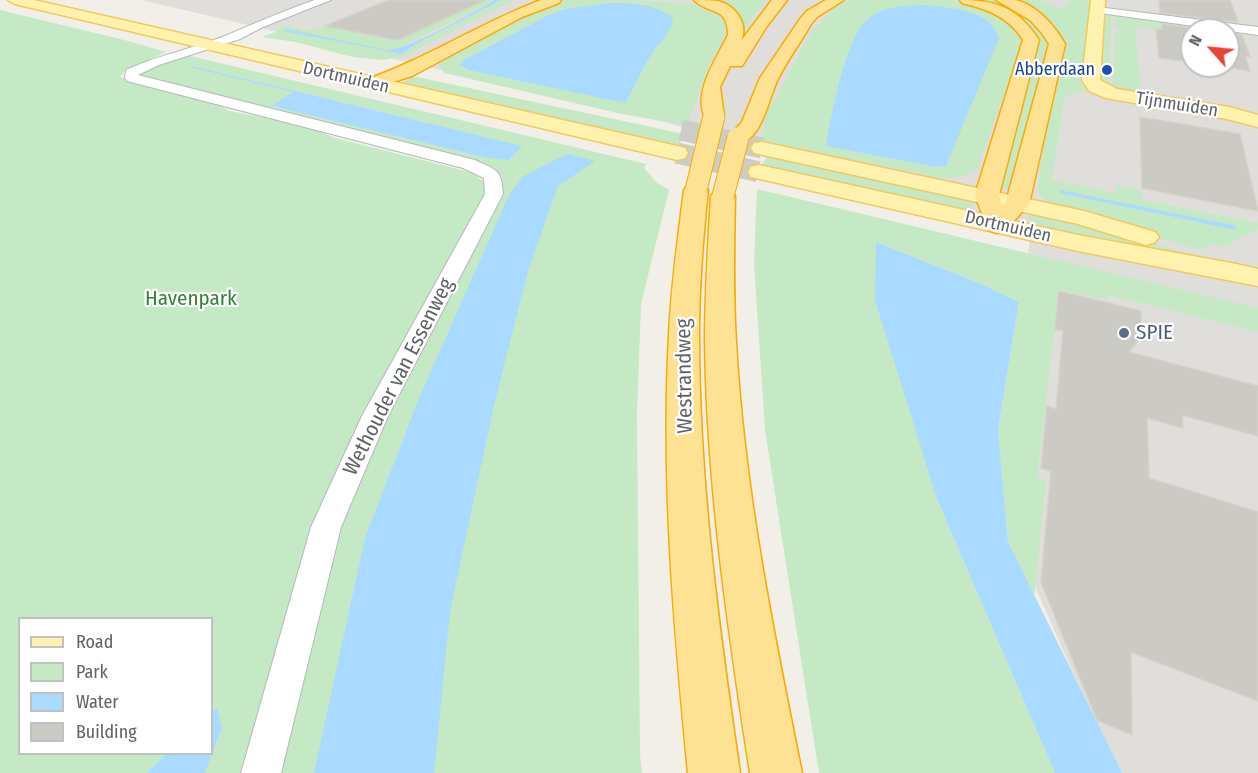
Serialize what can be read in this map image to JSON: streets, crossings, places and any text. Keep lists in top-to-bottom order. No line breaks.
{"streets":{"highway":["Westrandweg"],"main road":["Dortmuiden","Tijnmuiden"],"street":["Wethouder van Essenweg"]},"crossings":[["Dortmuiden","Wethouder van Essenweg"]],"parks":["Havenpark"],"places":["Abberdaan","SPIE"],"legend":["Road","Park","Water","Building"],"north":"top left"}
